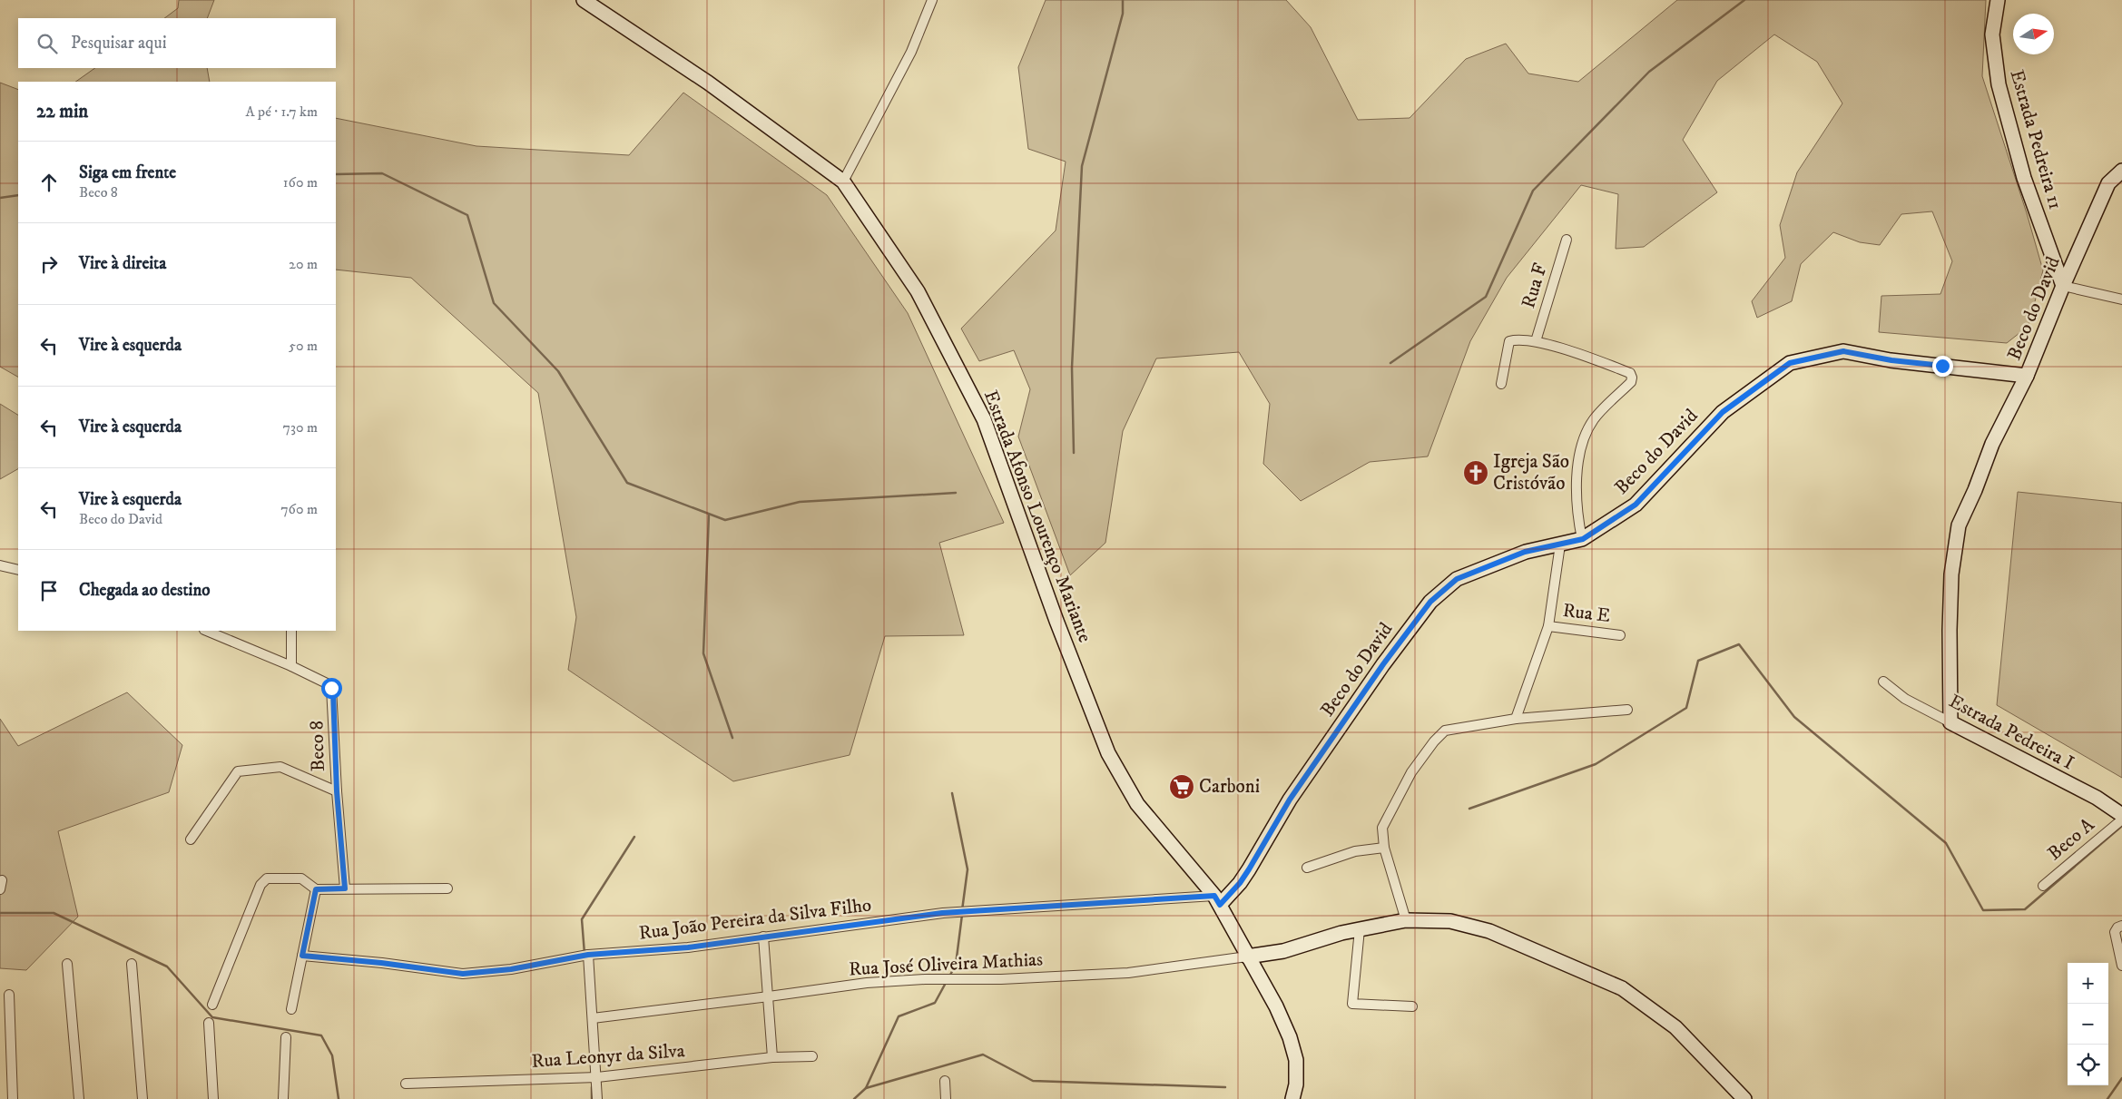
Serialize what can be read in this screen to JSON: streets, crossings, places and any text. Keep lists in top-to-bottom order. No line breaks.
{"streets":{"street":["Estrada Pedreira 11","Rua F","Beco do David","Estrada Afonso Lourenço Mariante","Rua E","Estrada Pedreira I","Beco 8","Beco A","Rua João Pereira da Silva Filho","Rua José Oliveira Mathias","Rua Leonyr da Silva"]},"crossings":[["Estrada Pedreira 11","Beco do David"],["Beco do David","Estrada Afonso Lourenço Mariante"],["Beco do David","Rua João Pereira da Silva Filho"],["Estrada Afonso Lourenço Mariante","Rua João Pereira da Silva Filho"],["Estrada Afonso Lourenço Mariante","Rua José Oliveira Mathias"]],"places":{"church":["Igreja São Cristóvão"],"supermarket":["Carboni"]},"north":"right","page":{"search":"Pesquisar aqui","heading":["22 min","A pé · 1.7 km"],"list":[["Siga em frente","Beco 8","160 m"],["Vire à direita","20 m"],["Vire à esquerda","50 m"],["Vire à esquerda","730 m"],["Vire à esquerda","Beco do David","760 m"],"Chegada ao destino"],"map_buttons":["+","−"]}}
